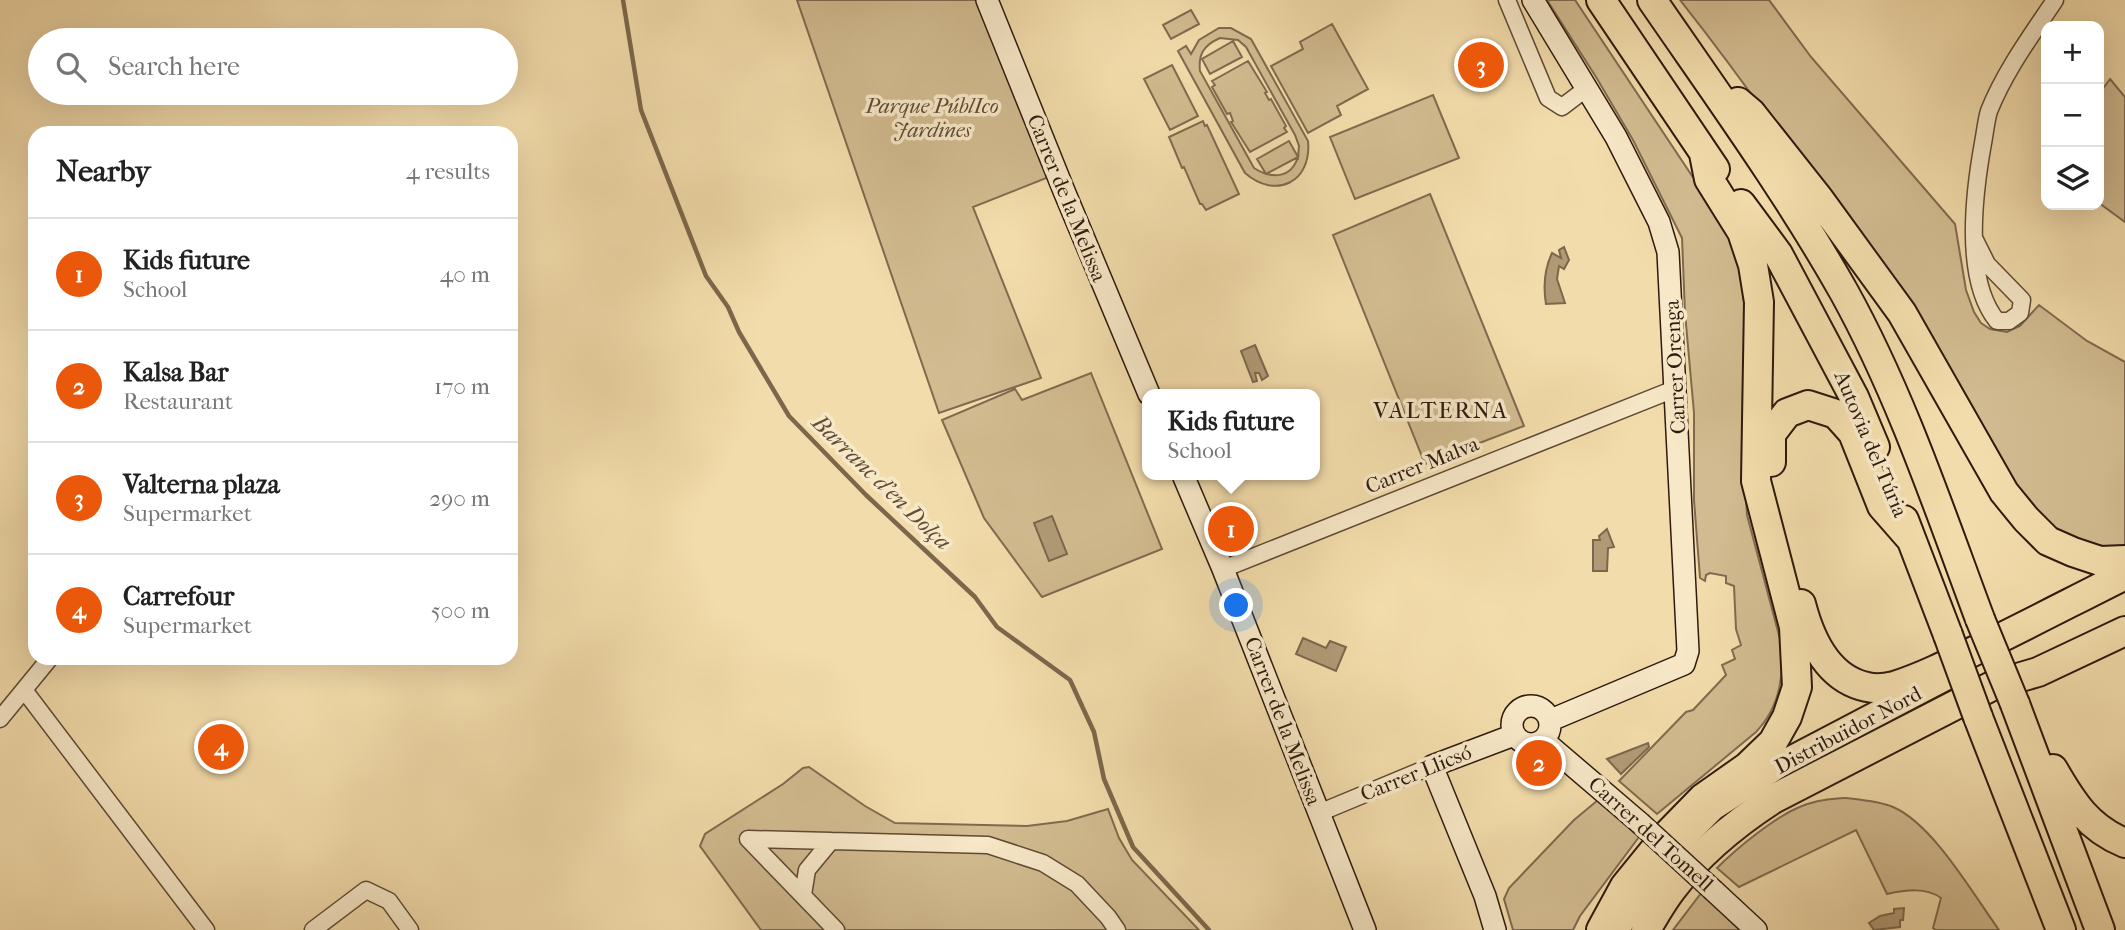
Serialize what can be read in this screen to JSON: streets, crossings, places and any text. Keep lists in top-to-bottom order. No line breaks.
{"streets":{"highway":["Autovia del Túria","Distribuïdor Nord"],"street":["Carrer de la Melissa","Carrer Orenga","Carrer Malva","Carrer Llicsó","Carrer del Tomell"]},"crossings":[["Carrer de la Melissa","Carrer Malva"],["Carrer de la Melissa","Carrer Llicsó"],["Carrer Orenga","Carrer Malva"],["Carrer Orenga","Carrer Llicsó"],["Carrer Orenga","Carrer del Tomell"],["Carrer Llicsó","Carrer del Tomell"]],"districts":["VALTERNA"],"water":["Barranc d'en Dolça"],"parks":["Parque PúblIco Jardines"],"page":{"map_buttons":["+","−"],"search":"Search here","pins":["3","1","4","2"],"heading":["Nearby","4 results"],"list":[{"mark":"1","name":"Kids future","note":"School","value":"40 m"},{"mark":"2","name":"Kalsa Bar","note":"Restaurant","value":"170 m"},{"mark":"3","name":"Valterna plaza","note":"Supermarket","value":"290 m"},{"mark":"4","name":"Carrefour","note":"Supermarket","value":"500 m"}],"popup":["Kids future","School"]}}
